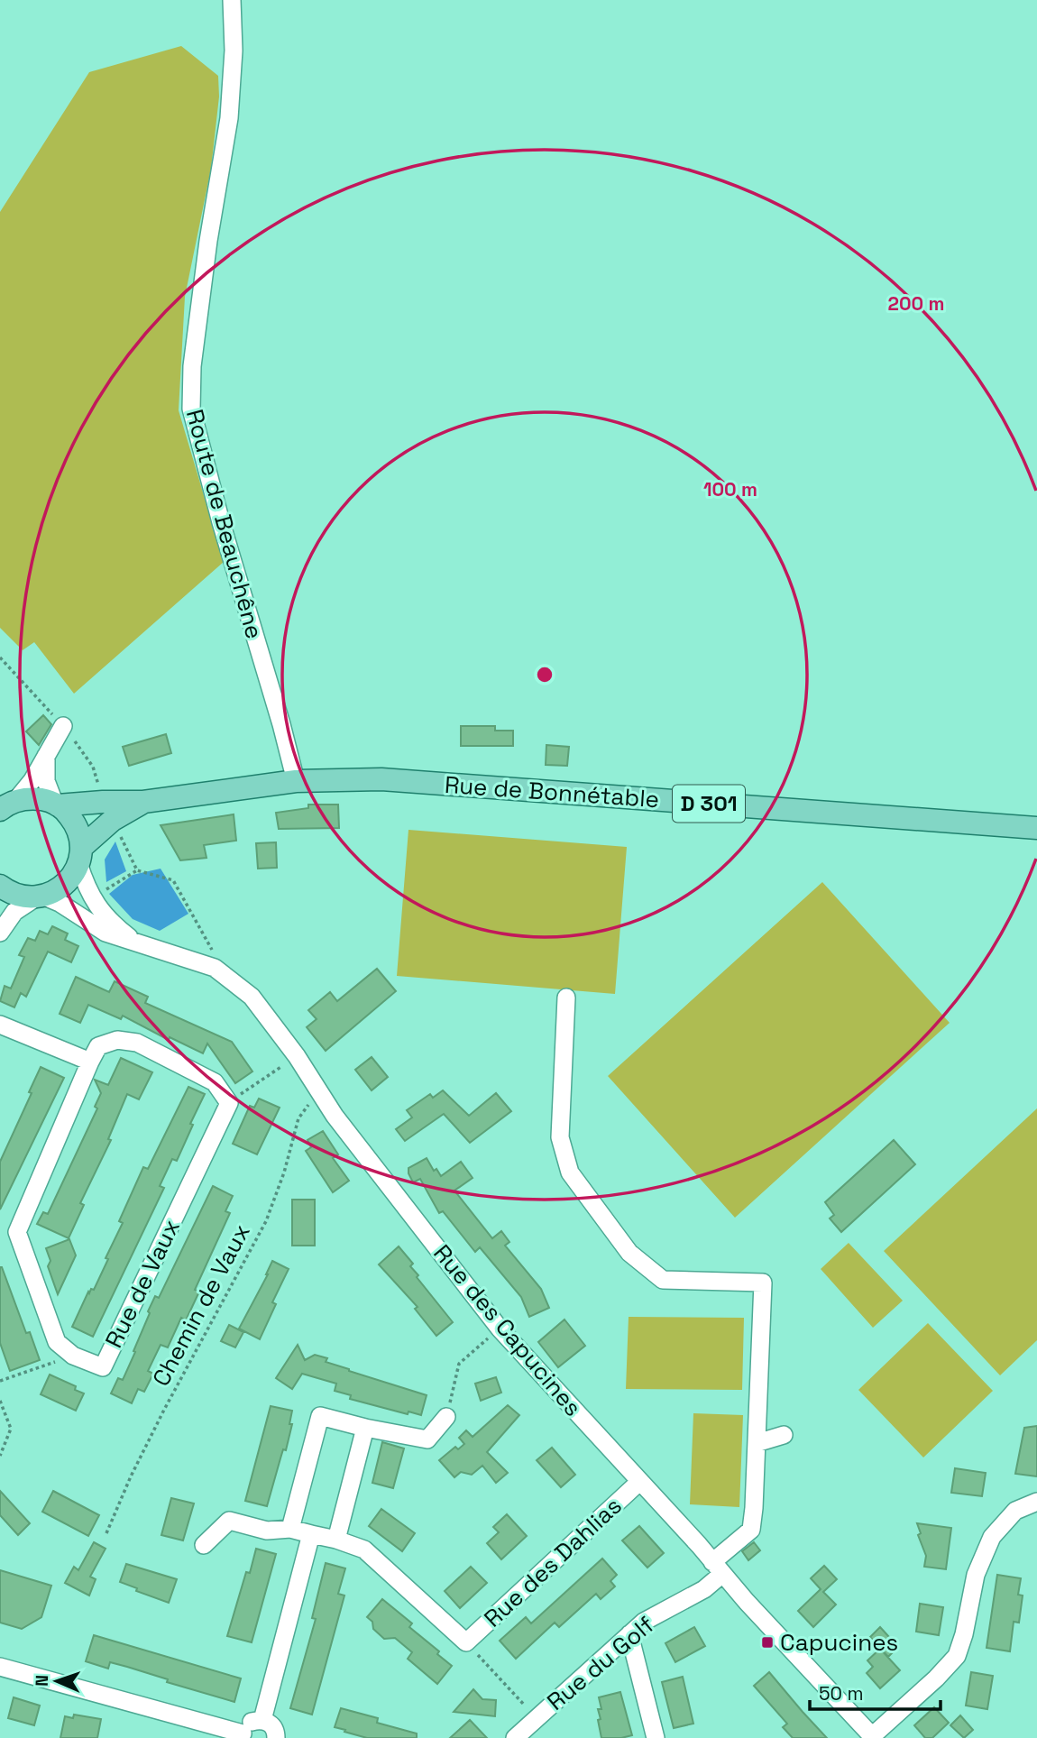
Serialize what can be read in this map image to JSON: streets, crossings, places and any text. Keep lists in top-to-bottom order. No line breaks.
{"streets":{"main road":["Rue de Bonnétable","D 301"],"street":["Route de Beauchêne","Rue de Vaux","Rue des Capucines","Rue des Dahlias","Rue du Golf"],"path":["Chemin de Vaux"]},"crossings":[["Route de Beauchêne","Rue de Bonnétable"],["Chemin de Vaux","Rue des Capucines"],["Rue des Capucines","Rue des Dahlias"],["Rue des Capucines","Rue du Golf"]],"places":{"transit":["Capucines"]},"scale_bar":"50 m","north":"left","rings":["200 m","100 m"]}
